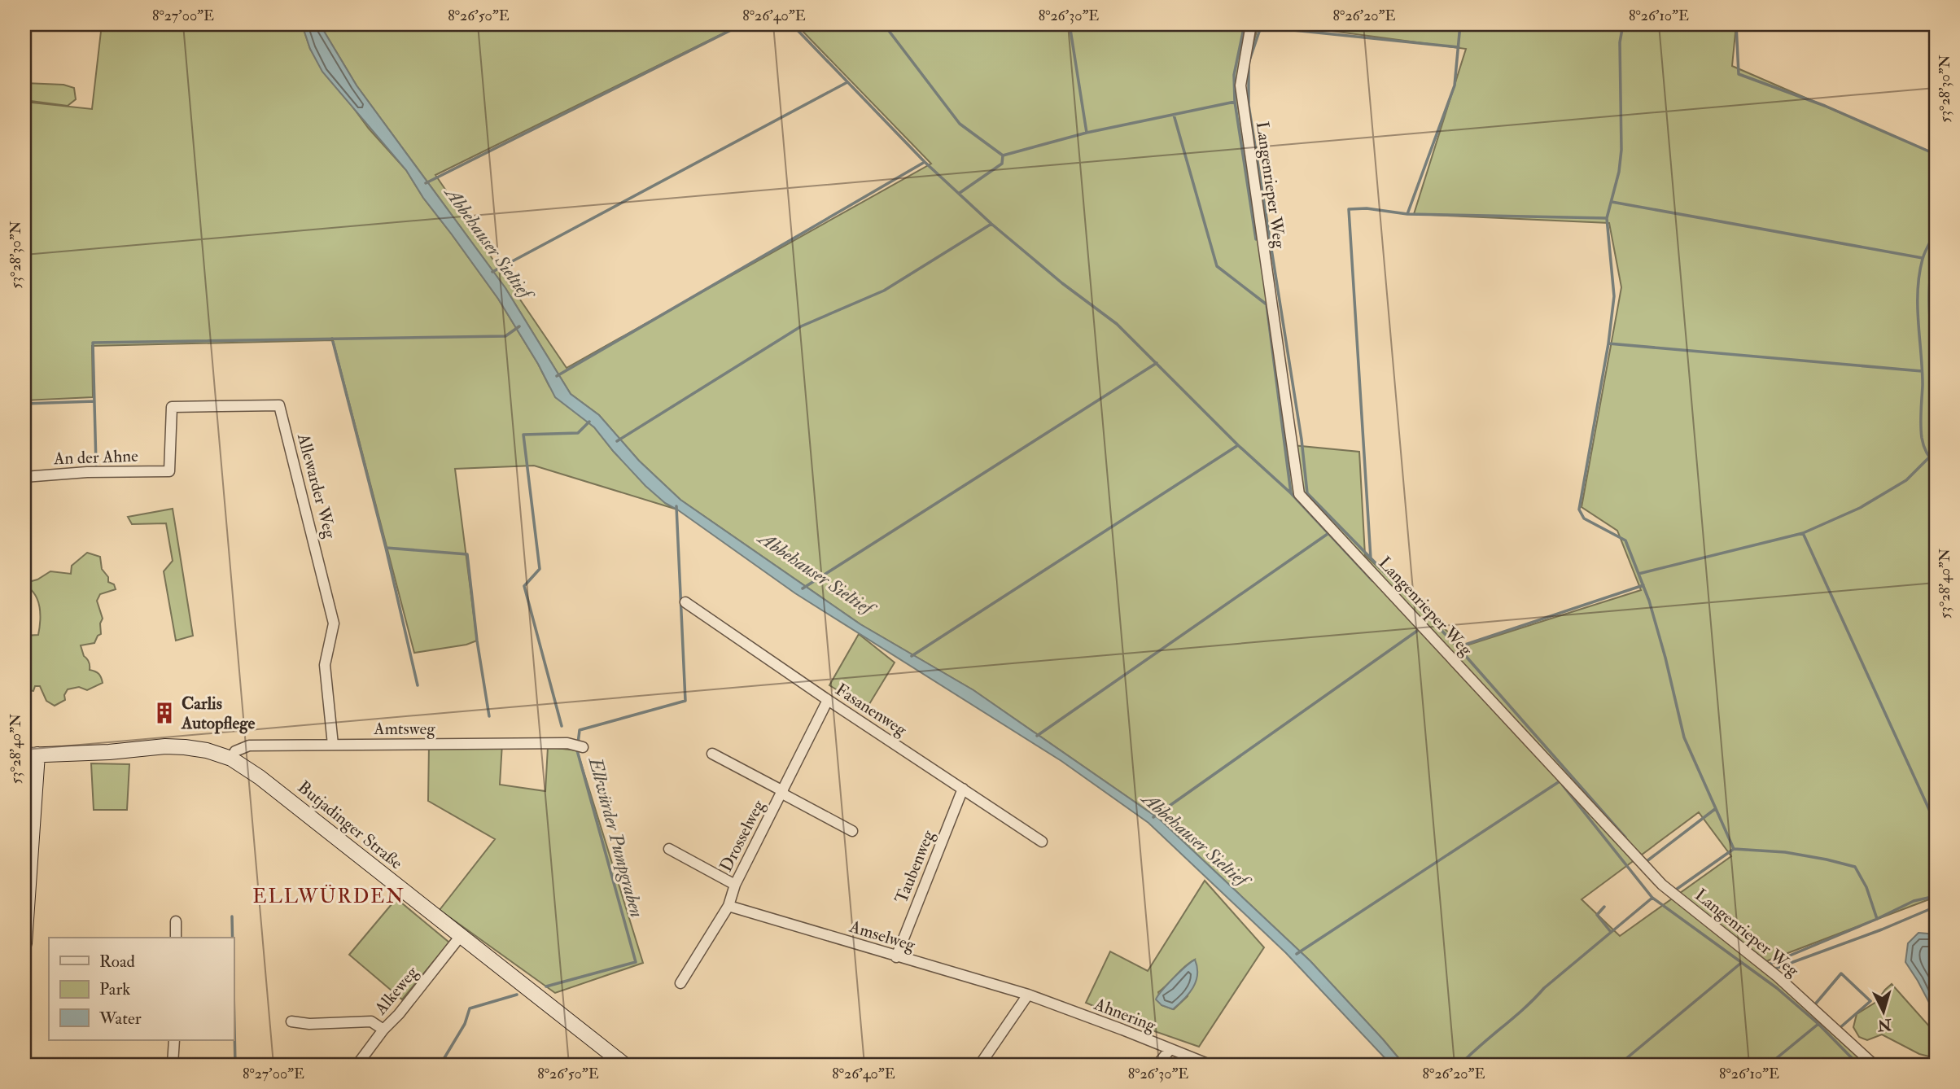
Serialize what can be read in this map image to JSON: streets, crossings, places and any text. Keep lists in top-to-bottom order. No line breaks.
{"streets":{"main road":["Butjadinger Straße"],"street":["Langenrieper Weg","An der Ahne","Allewarder Weg","Fasanenweg","Amtsweg","Drosselweg","Taubenweg","Amselweg","Alkeweg","Ahnering"]},"crossings":[["An der Ahne","Allewarder Weg"],["Allewarder Weg","Amtsweg"],["Fasanenweg","Drosselweg"],["Fasanenweg","Taubenweg"],["Amtsweg","Butjadinger Straße"],["Butjadinger Straße","Alkeweg"],["Drosselweg","Amselweg"],["Taubenweg","Amselweg"],["Amselweg","Ahnering"]],"districts":["ELLWÜRDEN"],"water":["Abbehauser Sieltief","Ellwürder Pumpgraben"],"places":{"building":["Carlis Autopflege"]},"legend":["Road","Park","Water"],"north":"bottom","coordinates":["8°27'00\"E","8°26'50\"E","8°26'40\"E","8°26'30\"E","8°26'20\"E","8°26'10\"E","53°28'30\"N","53°28'40\"N"]}
